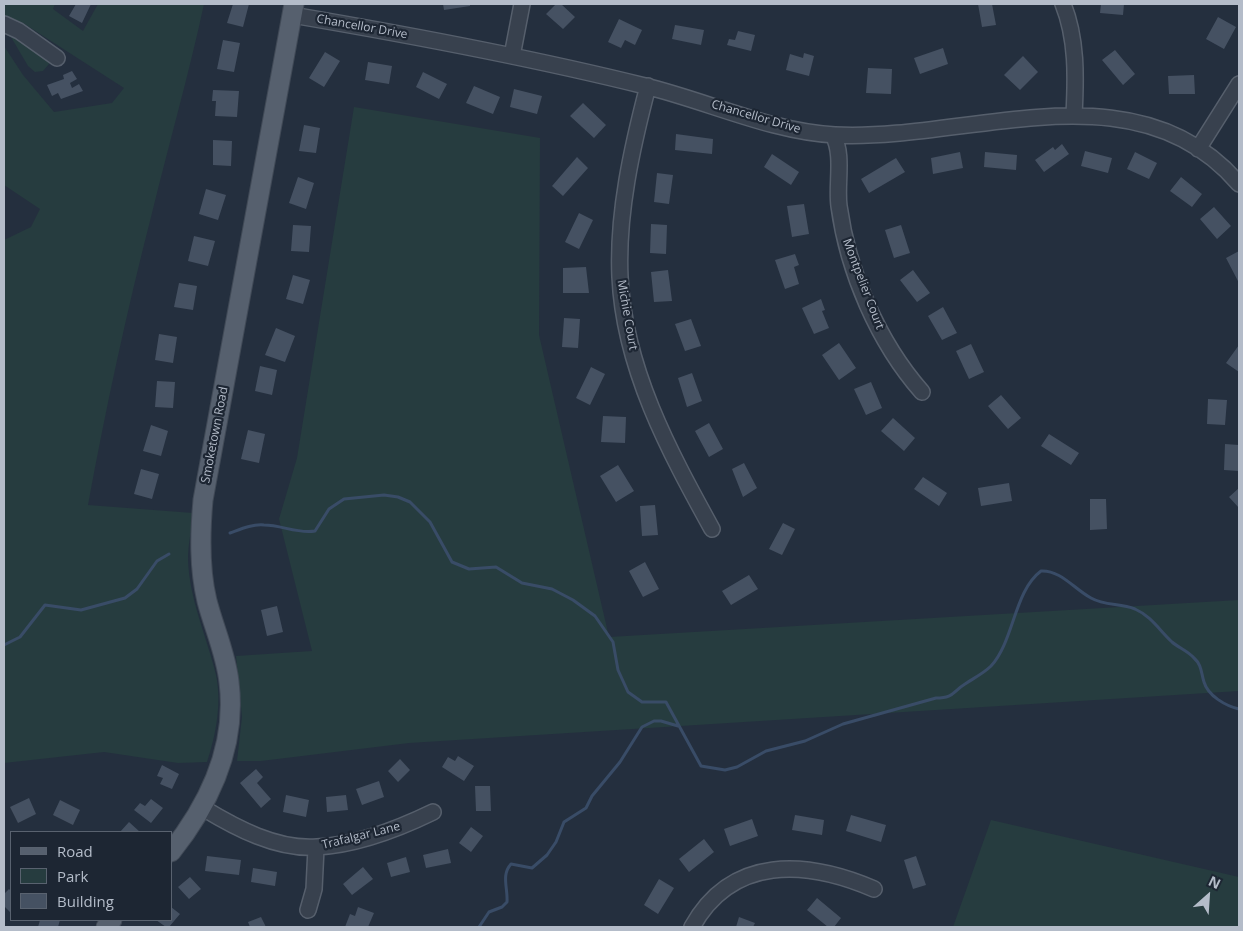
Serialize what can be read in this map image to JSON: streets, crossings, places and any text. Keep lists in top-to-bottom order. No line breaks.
{"streets":{"main road":["Smoketown Road"],"street":["Chancellor Drive","Montpelier Court","Michie Court","Trafalgar Lane"]},"crossings":[["Chancellor Drive","Montpelier Court"],["Chancellor Drive","Michie Court"],["Chancellor Drive","Smoketown Road"],["Smoketown Road","Trafalgar Lane"]],"legend":["Road","Park","Building"],"north":"top right"}
